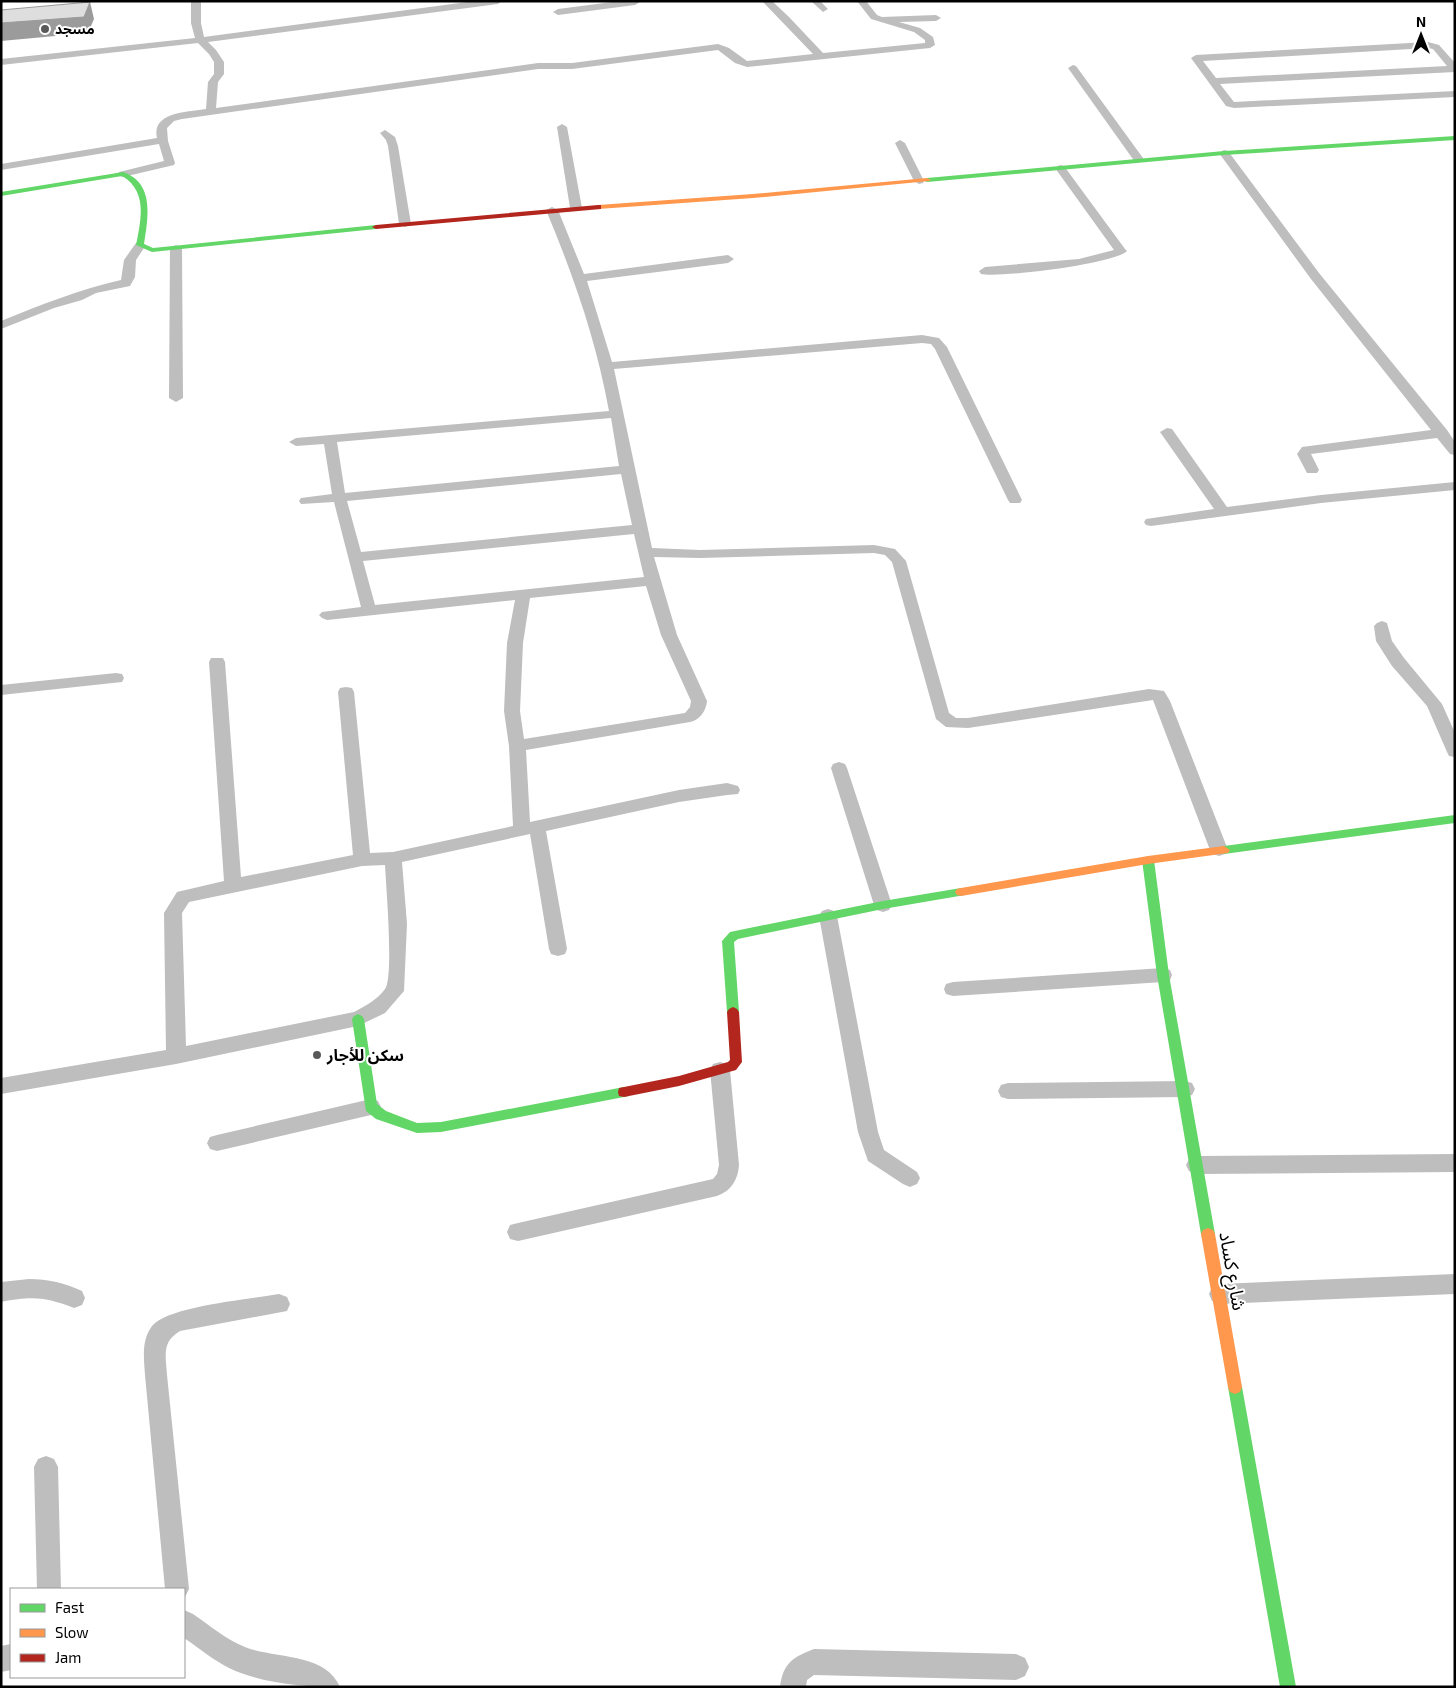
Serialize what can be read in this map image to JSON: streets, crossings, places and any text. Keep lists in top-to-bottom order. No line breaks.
{"streets":{"street":["شارع كساد"]},"places":["مسجد","سكن للأجار"],"legend":["Fast","Slow","Jam"],"north":"top"}
